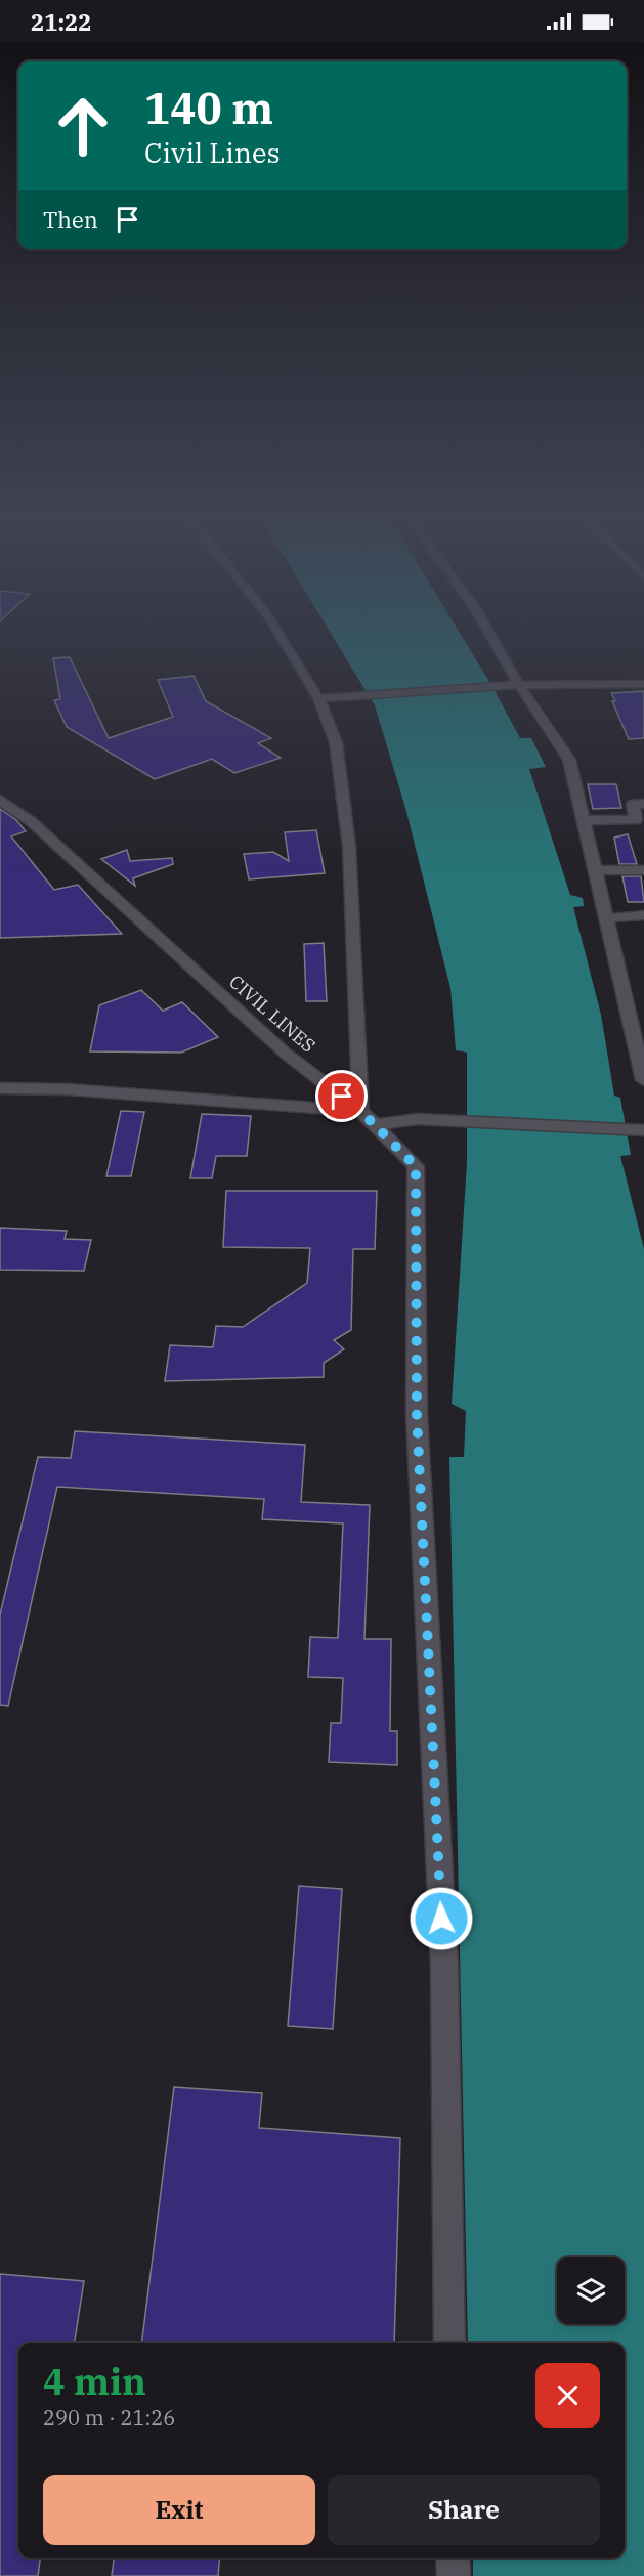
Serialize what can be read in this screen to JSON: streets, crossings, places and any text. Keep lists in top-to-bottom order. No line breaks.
{"streets":{"street":["CIVIL LINES"]},"page":{"status":"21:22","turn":["140 m","Civil Lines"],"then":"Then","heading":["4 min","290 m · 21:26"],"buttons":["Exit","Share"]}}
